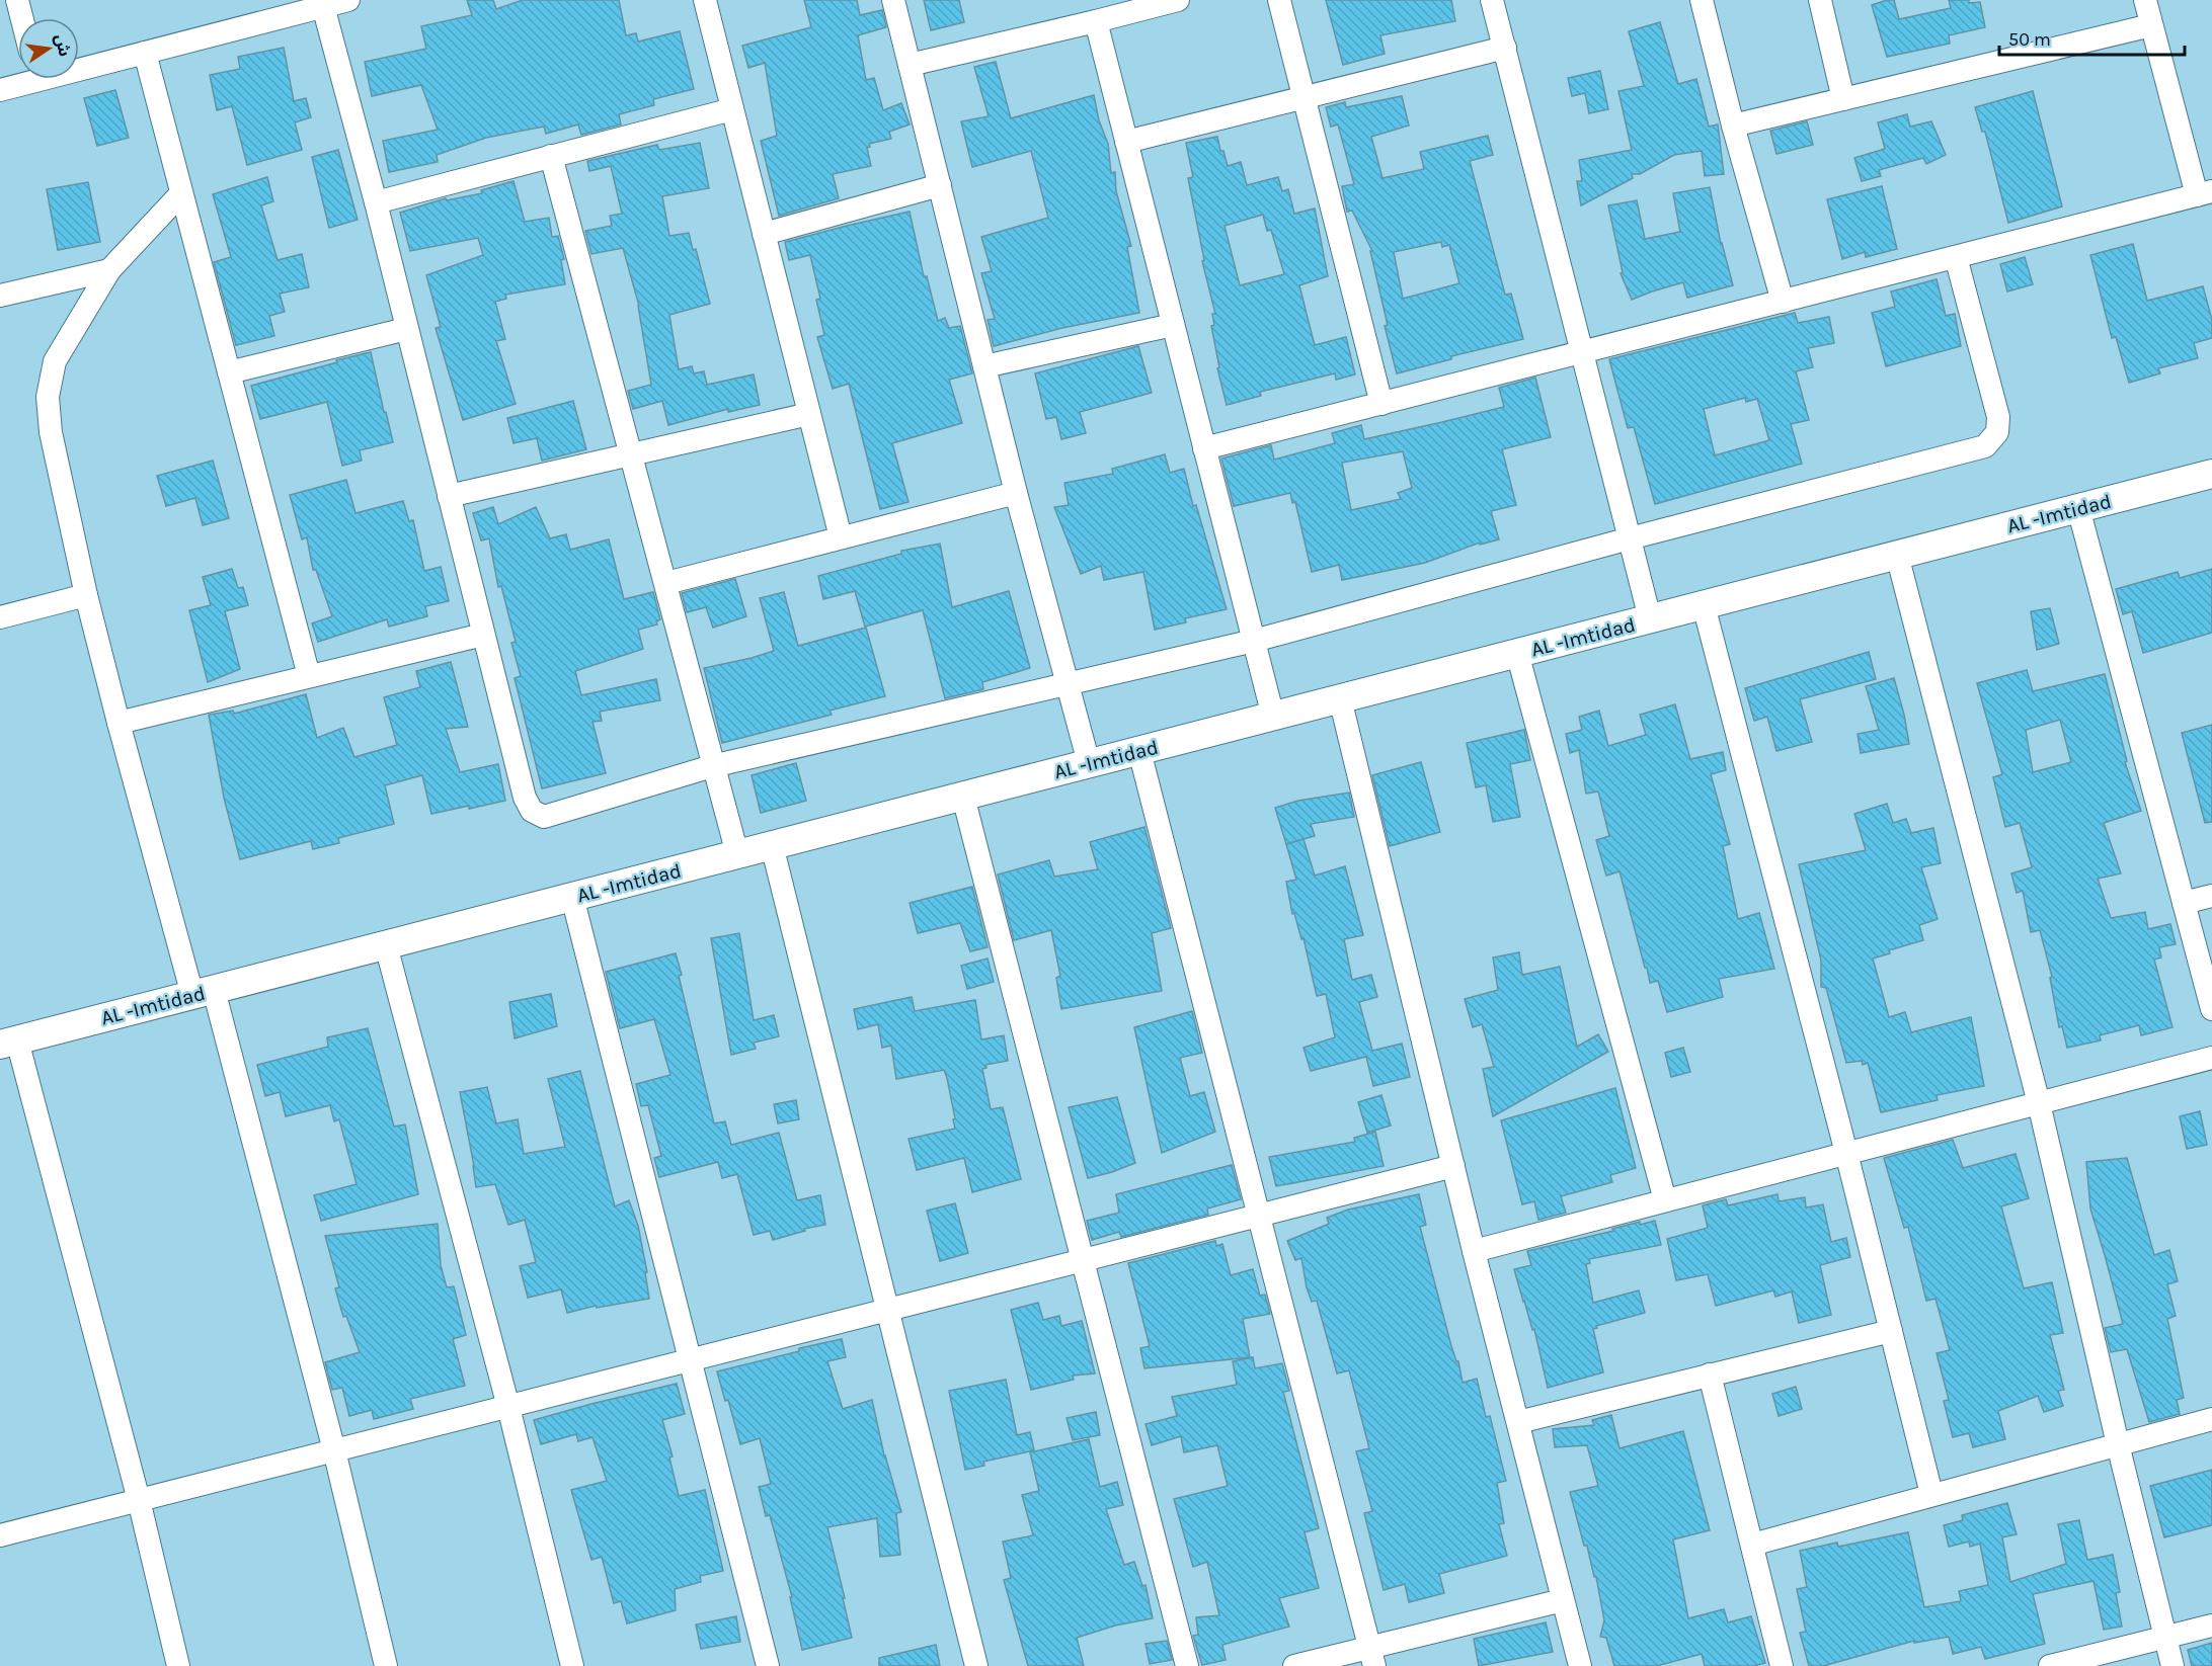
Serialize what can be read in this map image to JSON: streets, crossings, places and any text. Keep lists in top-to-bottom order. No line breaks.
{"streets":{"street":["AL -Imtidad"]},"scale_bar":"50 m","north":"right"}
